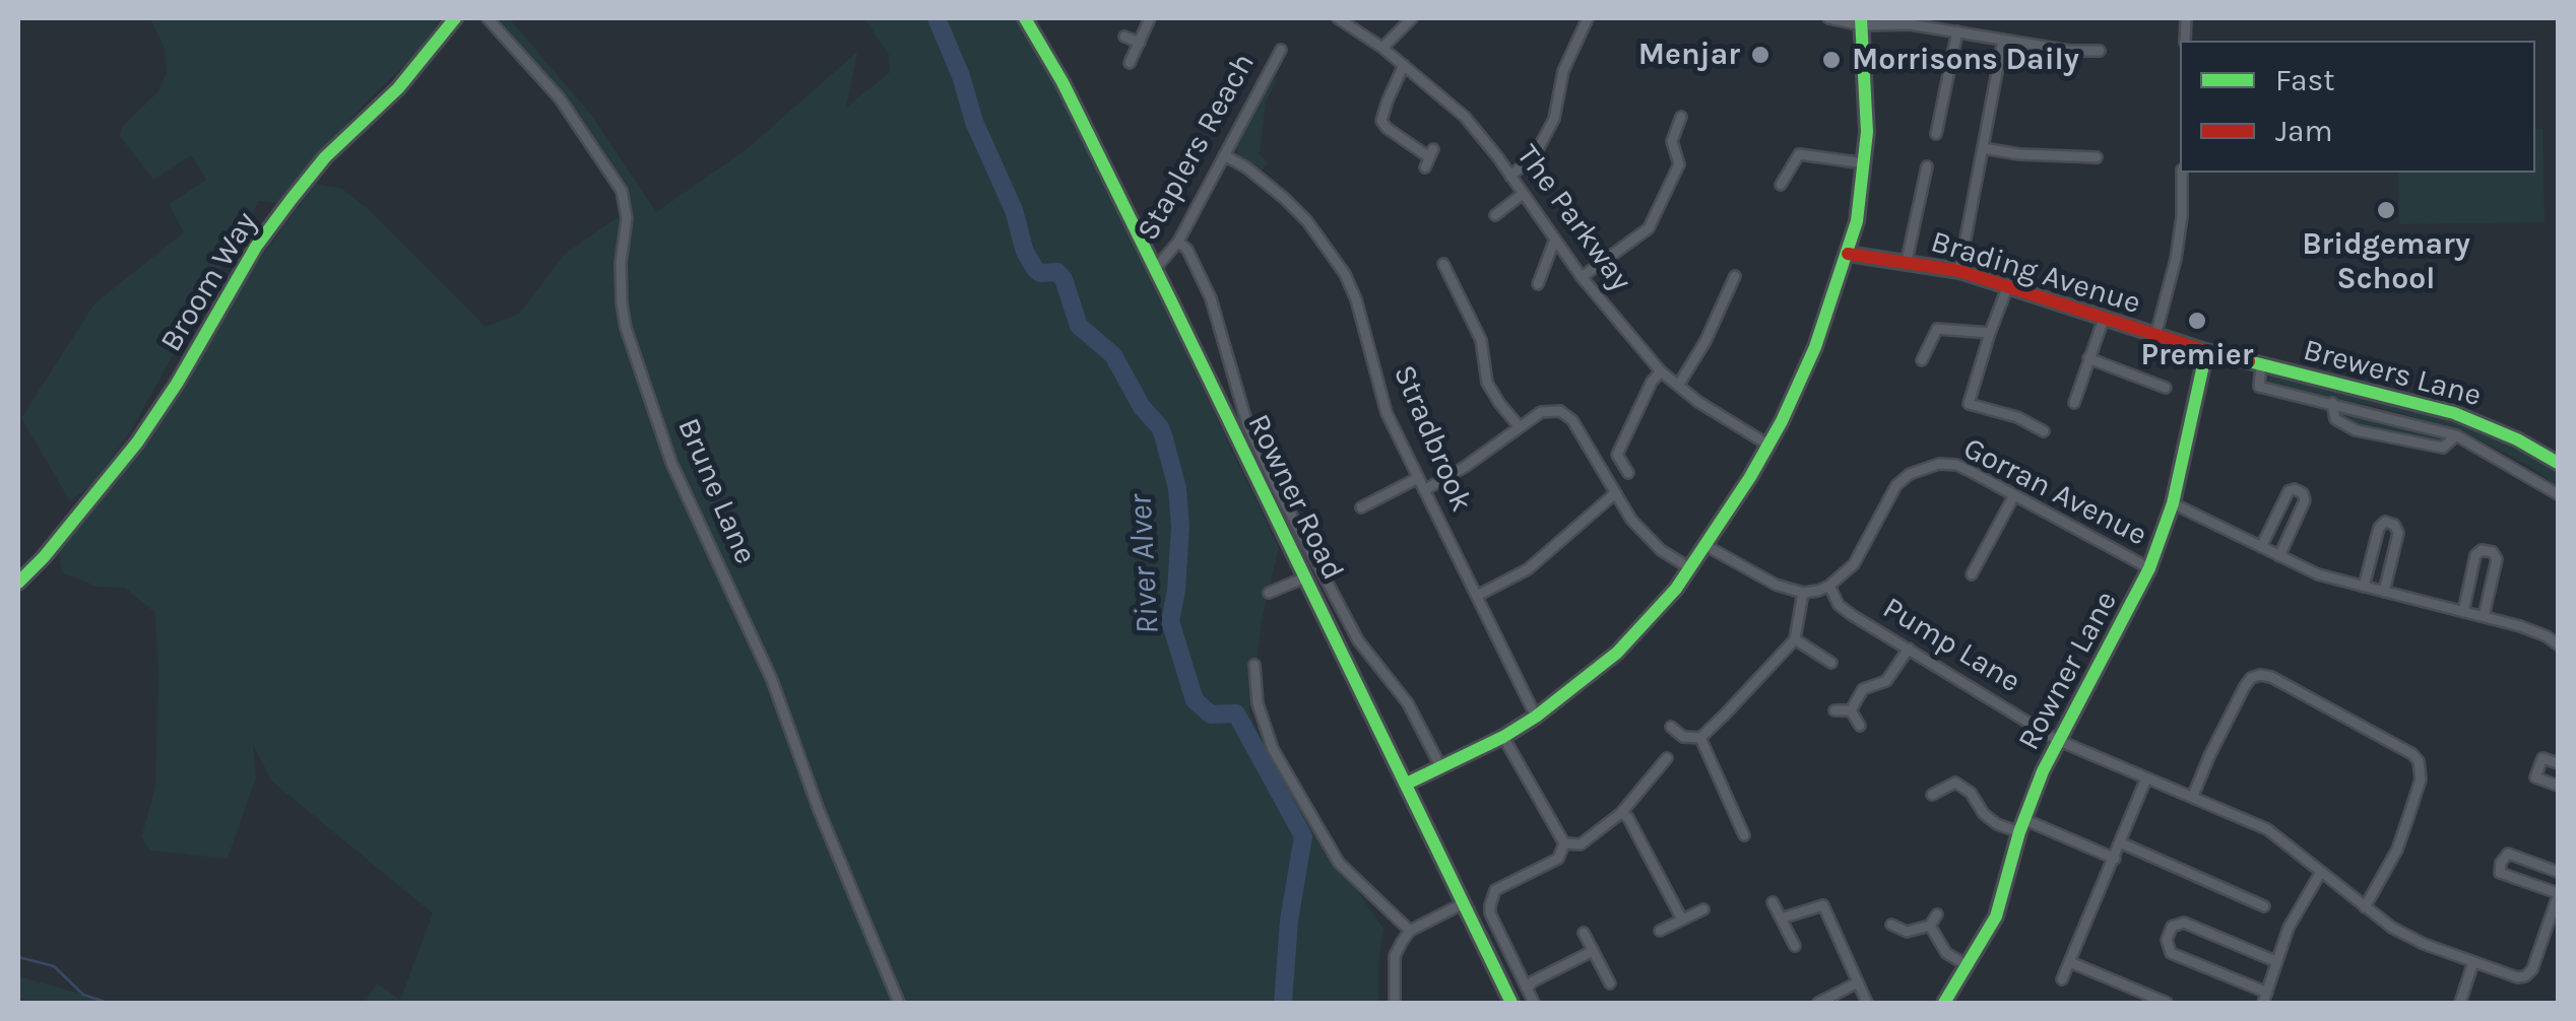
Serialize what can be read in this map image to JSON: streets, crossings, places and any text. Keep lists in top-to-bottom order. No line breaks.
{"streets":{"street":["Staplers Reach","The Parkway","Brading Avenue","Broom Way","Brewers Lane","Stradbrook","Brune Lane","Gorran Avenue","Rowner Road","Pump Lane","Rowner Lane"]},"crossings":[["Staplers Reach","Stradbrook"],["Staplers Reach","Rowner Road"],["Brading Avenue","Brewers Lane"],["Brading Avenue","Rowner Lane"],["Brewers Lane","Rowner Lane"],["Gorran Avenue","Pump Lane"],["Gorran Avenue","Rowner Lane"],["Pump Lane","Rowner Lane"]],"water":["River Alver"],"places":["Menjar","Morrisons Daily","Bridgemary School","Premier"],"legend":["Fast","Jam"]}
